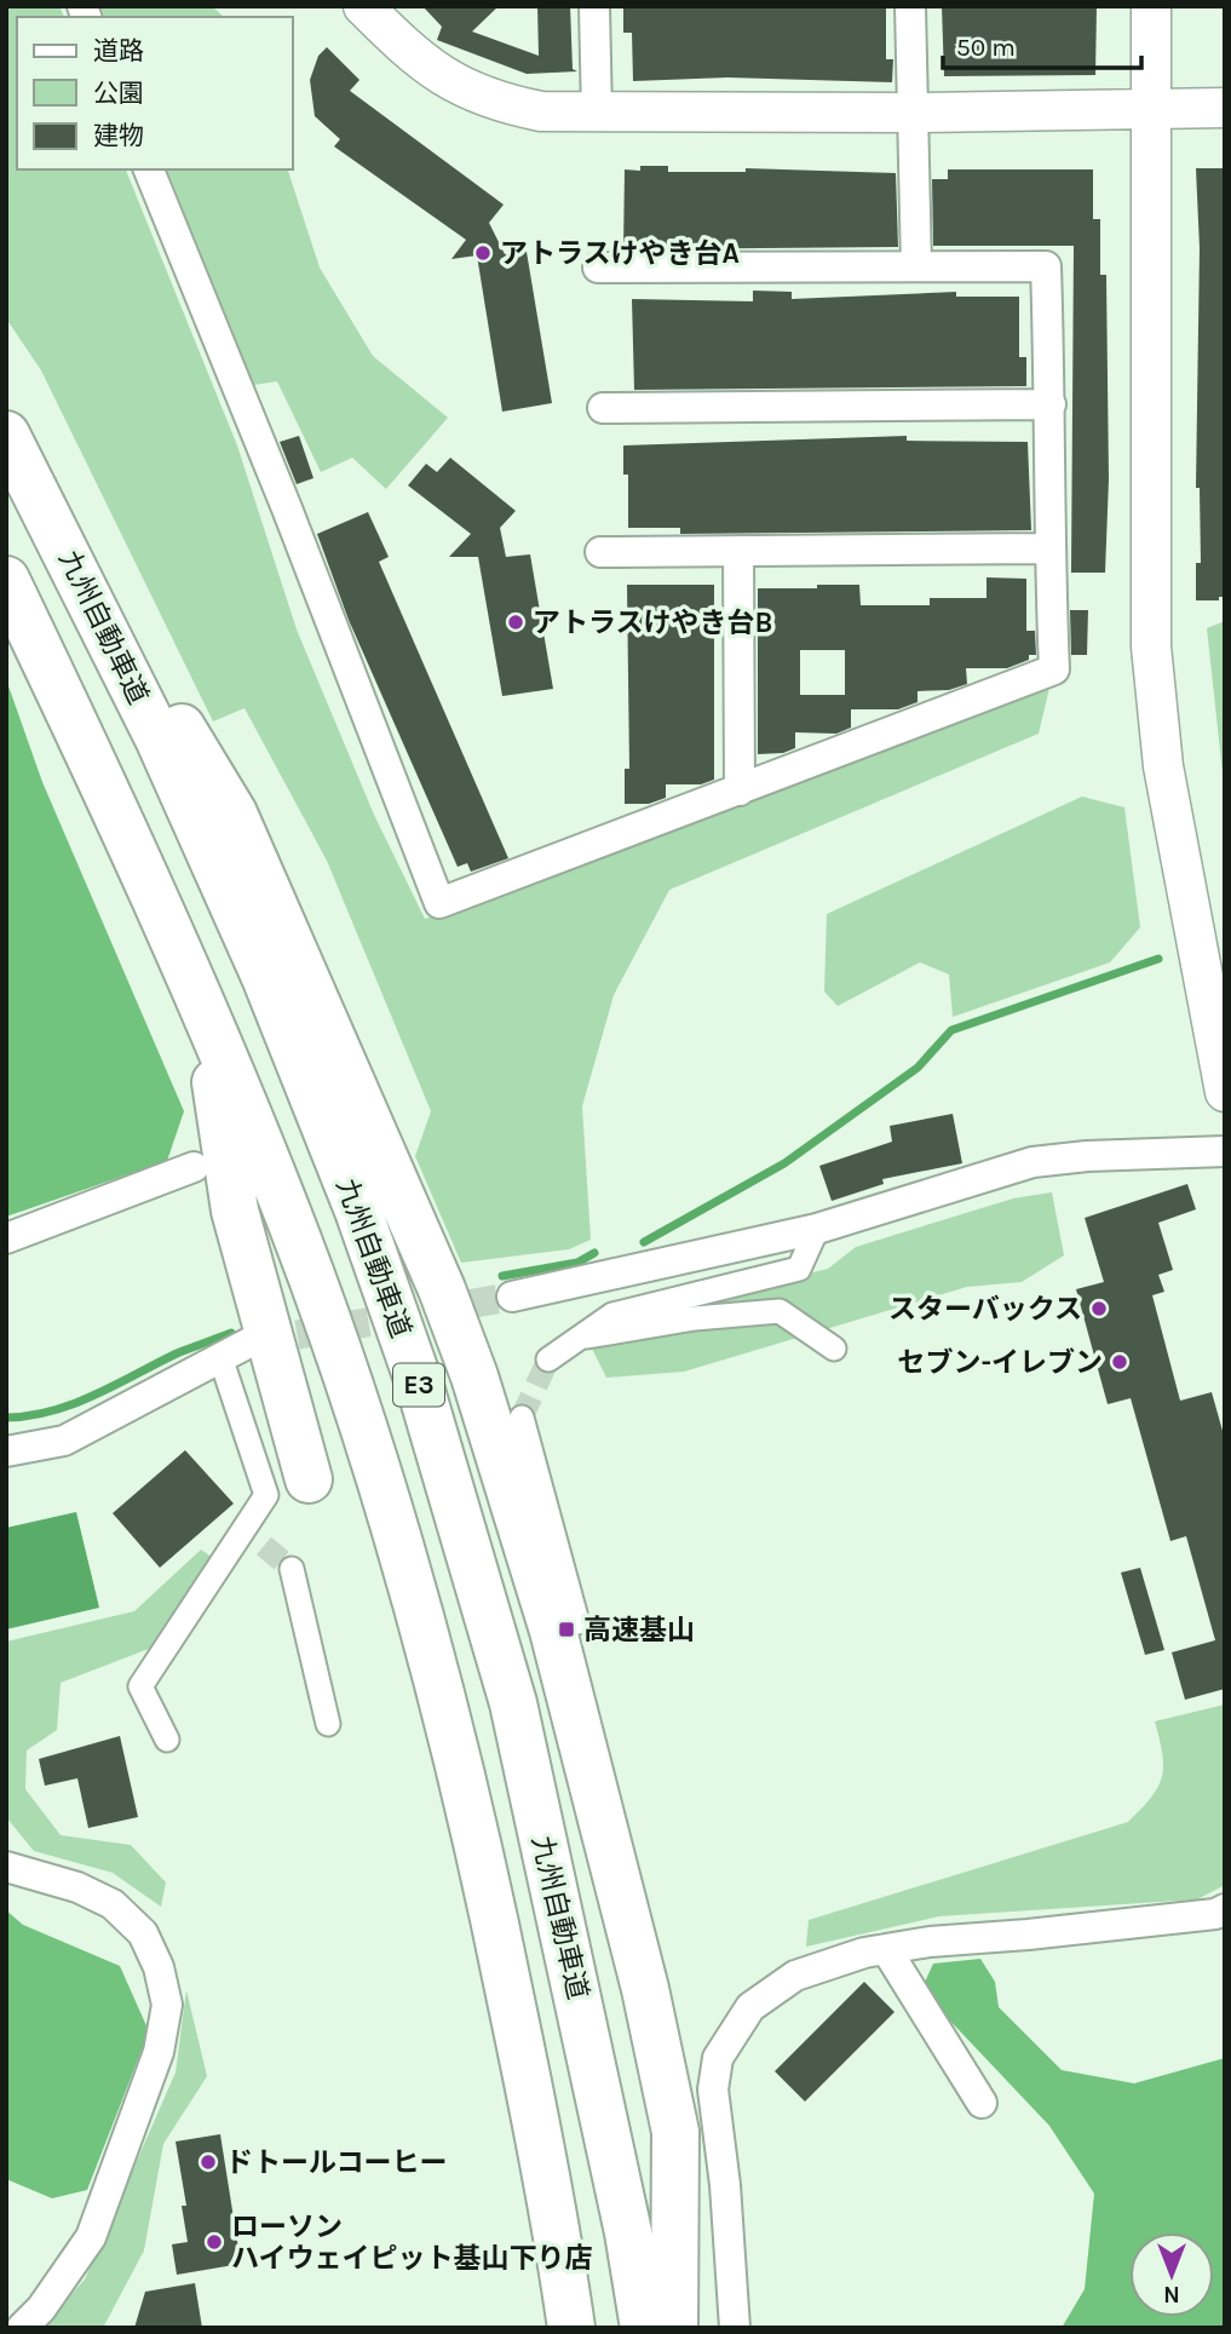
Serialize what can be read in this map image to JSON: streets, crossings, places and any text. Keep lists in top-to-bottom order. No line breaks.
{"streets":{"highway":["九州自動車道","E3"]},"places":{"other":["アトラスけやき台A","アトラスけやき台B","スターバックス","セブン-イレブン","ドトールコーヒー","ローソン ハイウェイピット基山下り店"],"transit":["高速基山"]},"legend":["道路","公園","建物"],"scale_bar":"50 m","north":"bottom"}
